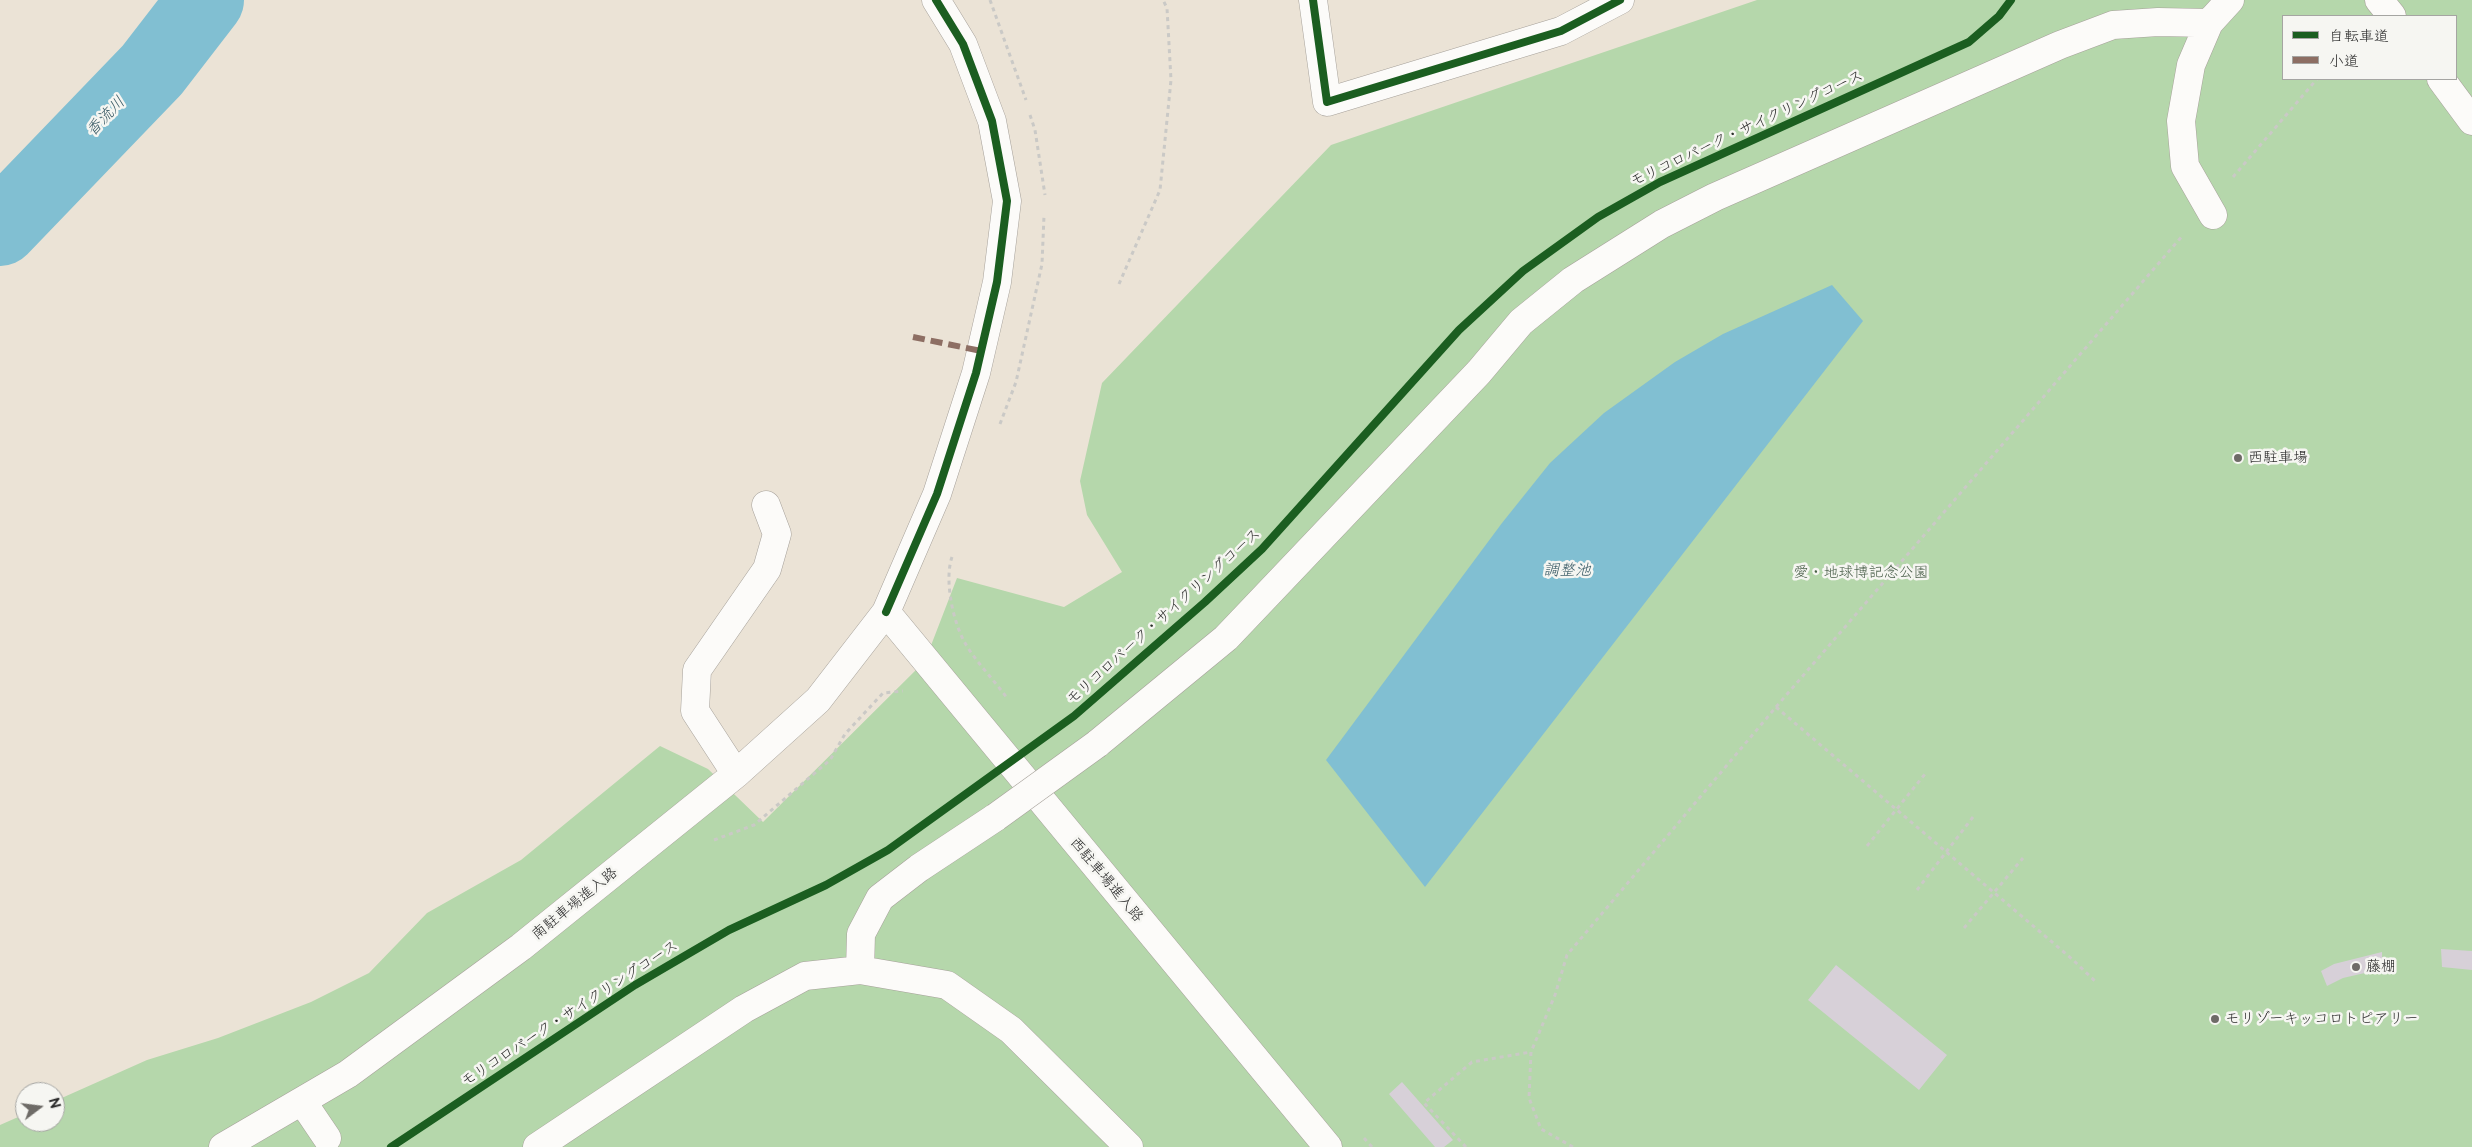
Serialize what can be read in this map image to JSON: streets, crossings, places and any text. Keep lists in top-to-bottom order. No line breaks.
{"streets":{"street":["西駐車場進入路","南駐車場進入路"],"cycle path":["モリコロパーク・サイクリングコース"]},"crossings":[["西駐車場進入路","南駐車場進入路"]],"water":["香流川","調整池"],"parks":["愛・地球博記念公園"],"places":["西駐車場","藤棚","モリゾーキッコロトピアリー"],"legend":["自転車道","小道"],"north":"right"}
